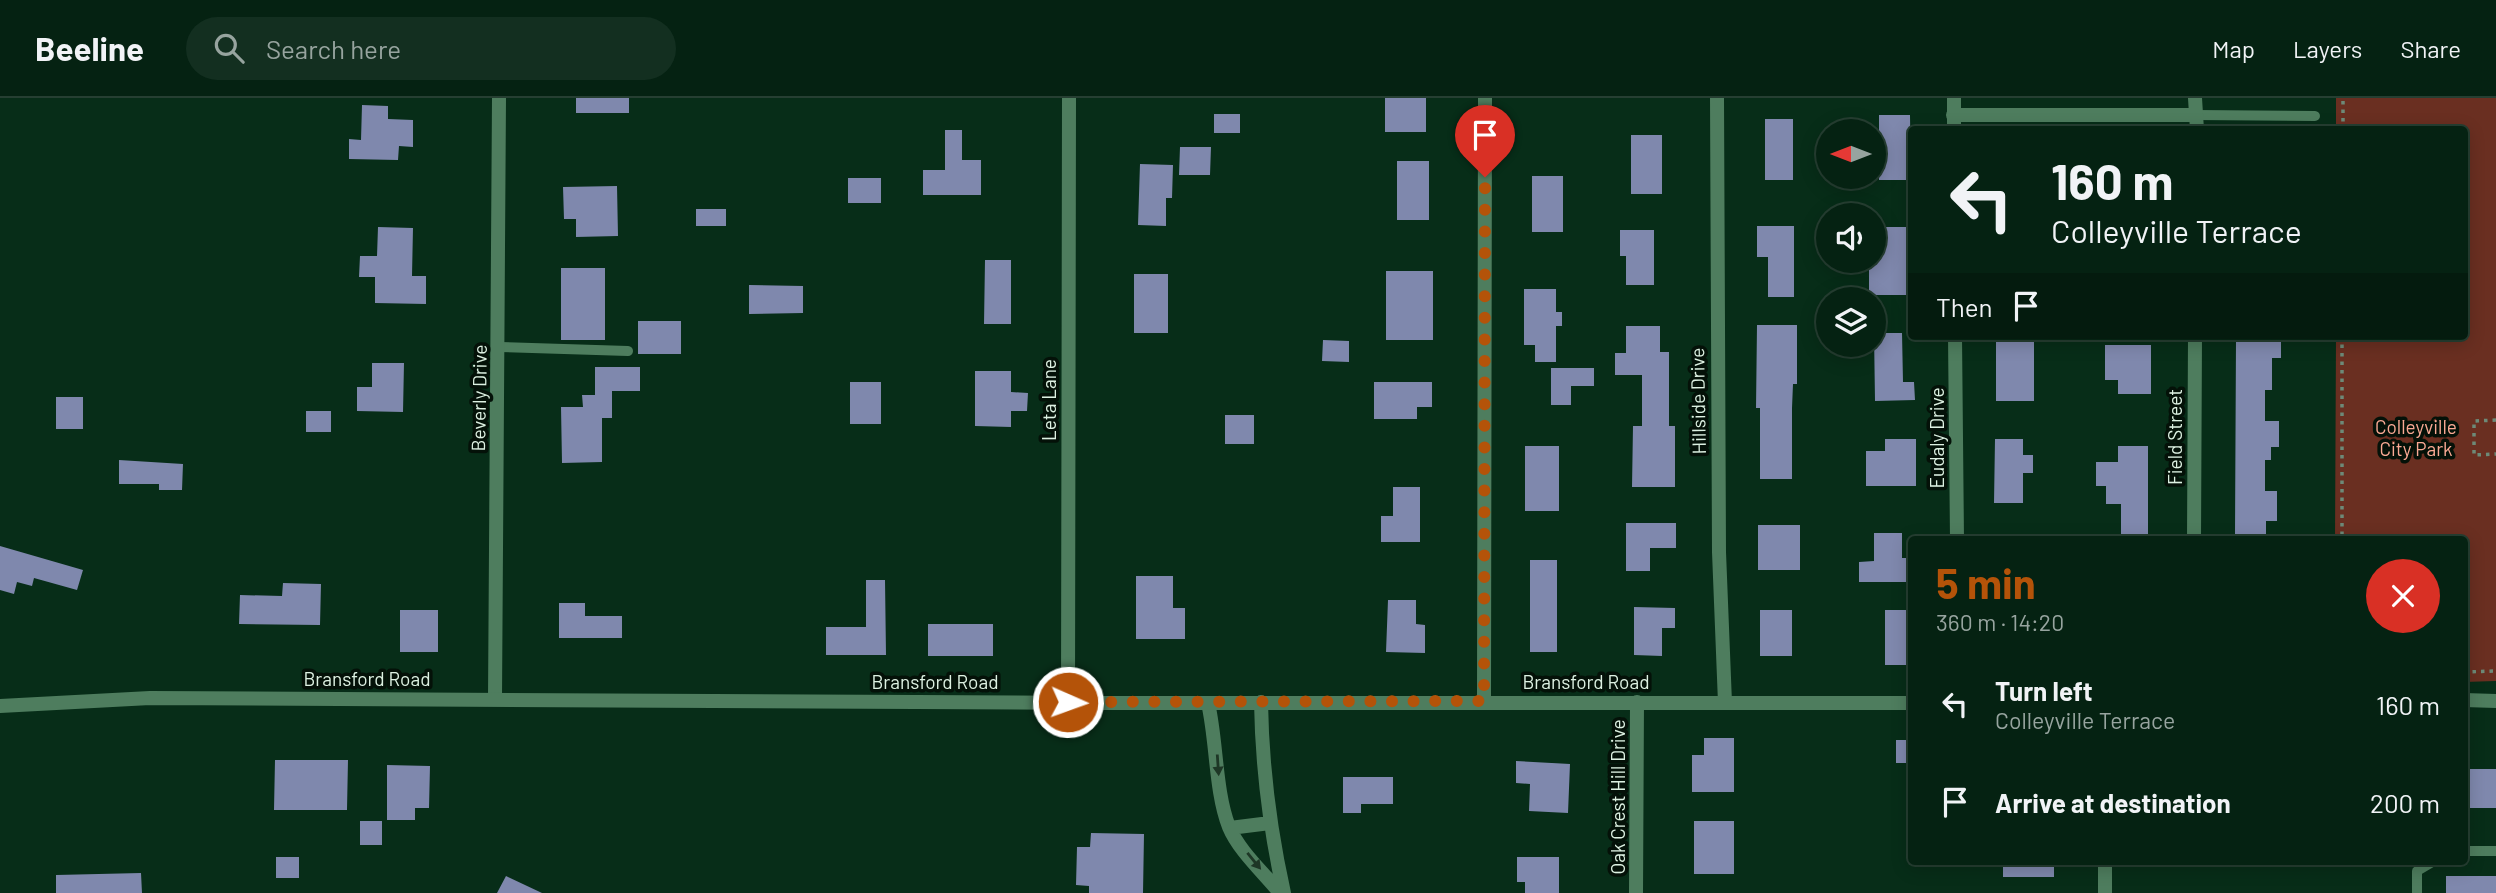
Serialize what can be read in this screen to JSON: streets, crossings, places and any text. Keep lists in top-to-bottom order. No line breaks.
{"streets":{"street":["Beverly Drive","Leta Lane","Hillside Drive","Field Street","Eudaly Drive","Bransford Road","Oak Crest Hill Drive"]},"crossings":[["Beverly Drive","Bransford Road"],["Leta Lane","Bransford Road"],["Hillside Drive","Bransford Road"],["Bransford Road","Oak Crest Hill Drive"]],"parks":["Colleyville City Park"],"north":"left","page":{"header":"Beeline","search":"Search here","nav":["Map","Layers","Share"],"turn":["160 m","Colleyville Terrace"],"then":"Then","heading":["5 min","360 m · 14:20"],"list":[{"name":"Turn left","note":"Colleyville Terrace","value":"160 m"},{"name":"Arrive at destination","value":"200 m"}]}}
